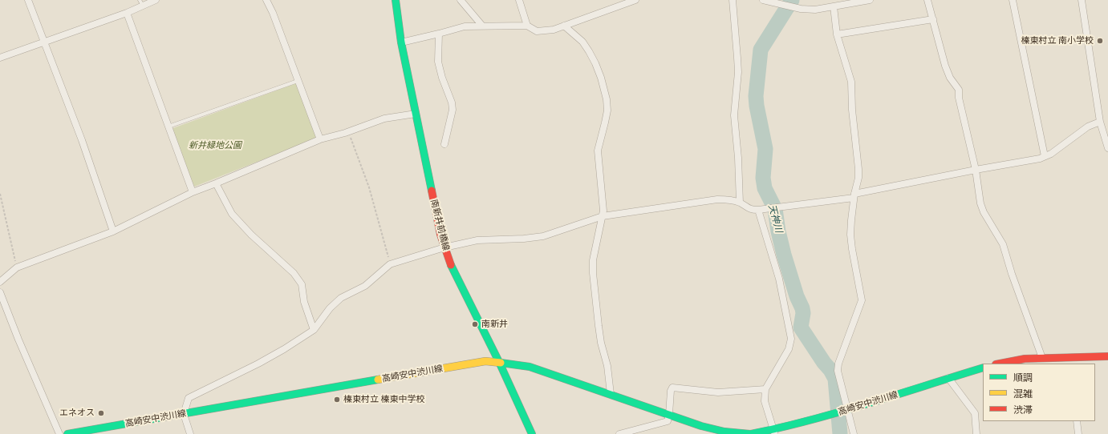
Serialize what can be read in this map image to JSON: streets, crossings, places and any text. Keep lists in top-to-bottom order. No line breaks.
{"streets":{"main road":["南新井前橋線","高崎安中渋川線"]},"crossings":[["南新井前橋線","高崎安中渋川線"]],"water":["天神川"],"parks":["新井緑地公園"],"places":["榛東村立 南小学校","南新井","榛東村立 榛東中学校","エネオス"],"legend":["順調","混雑","渋滞"]}
